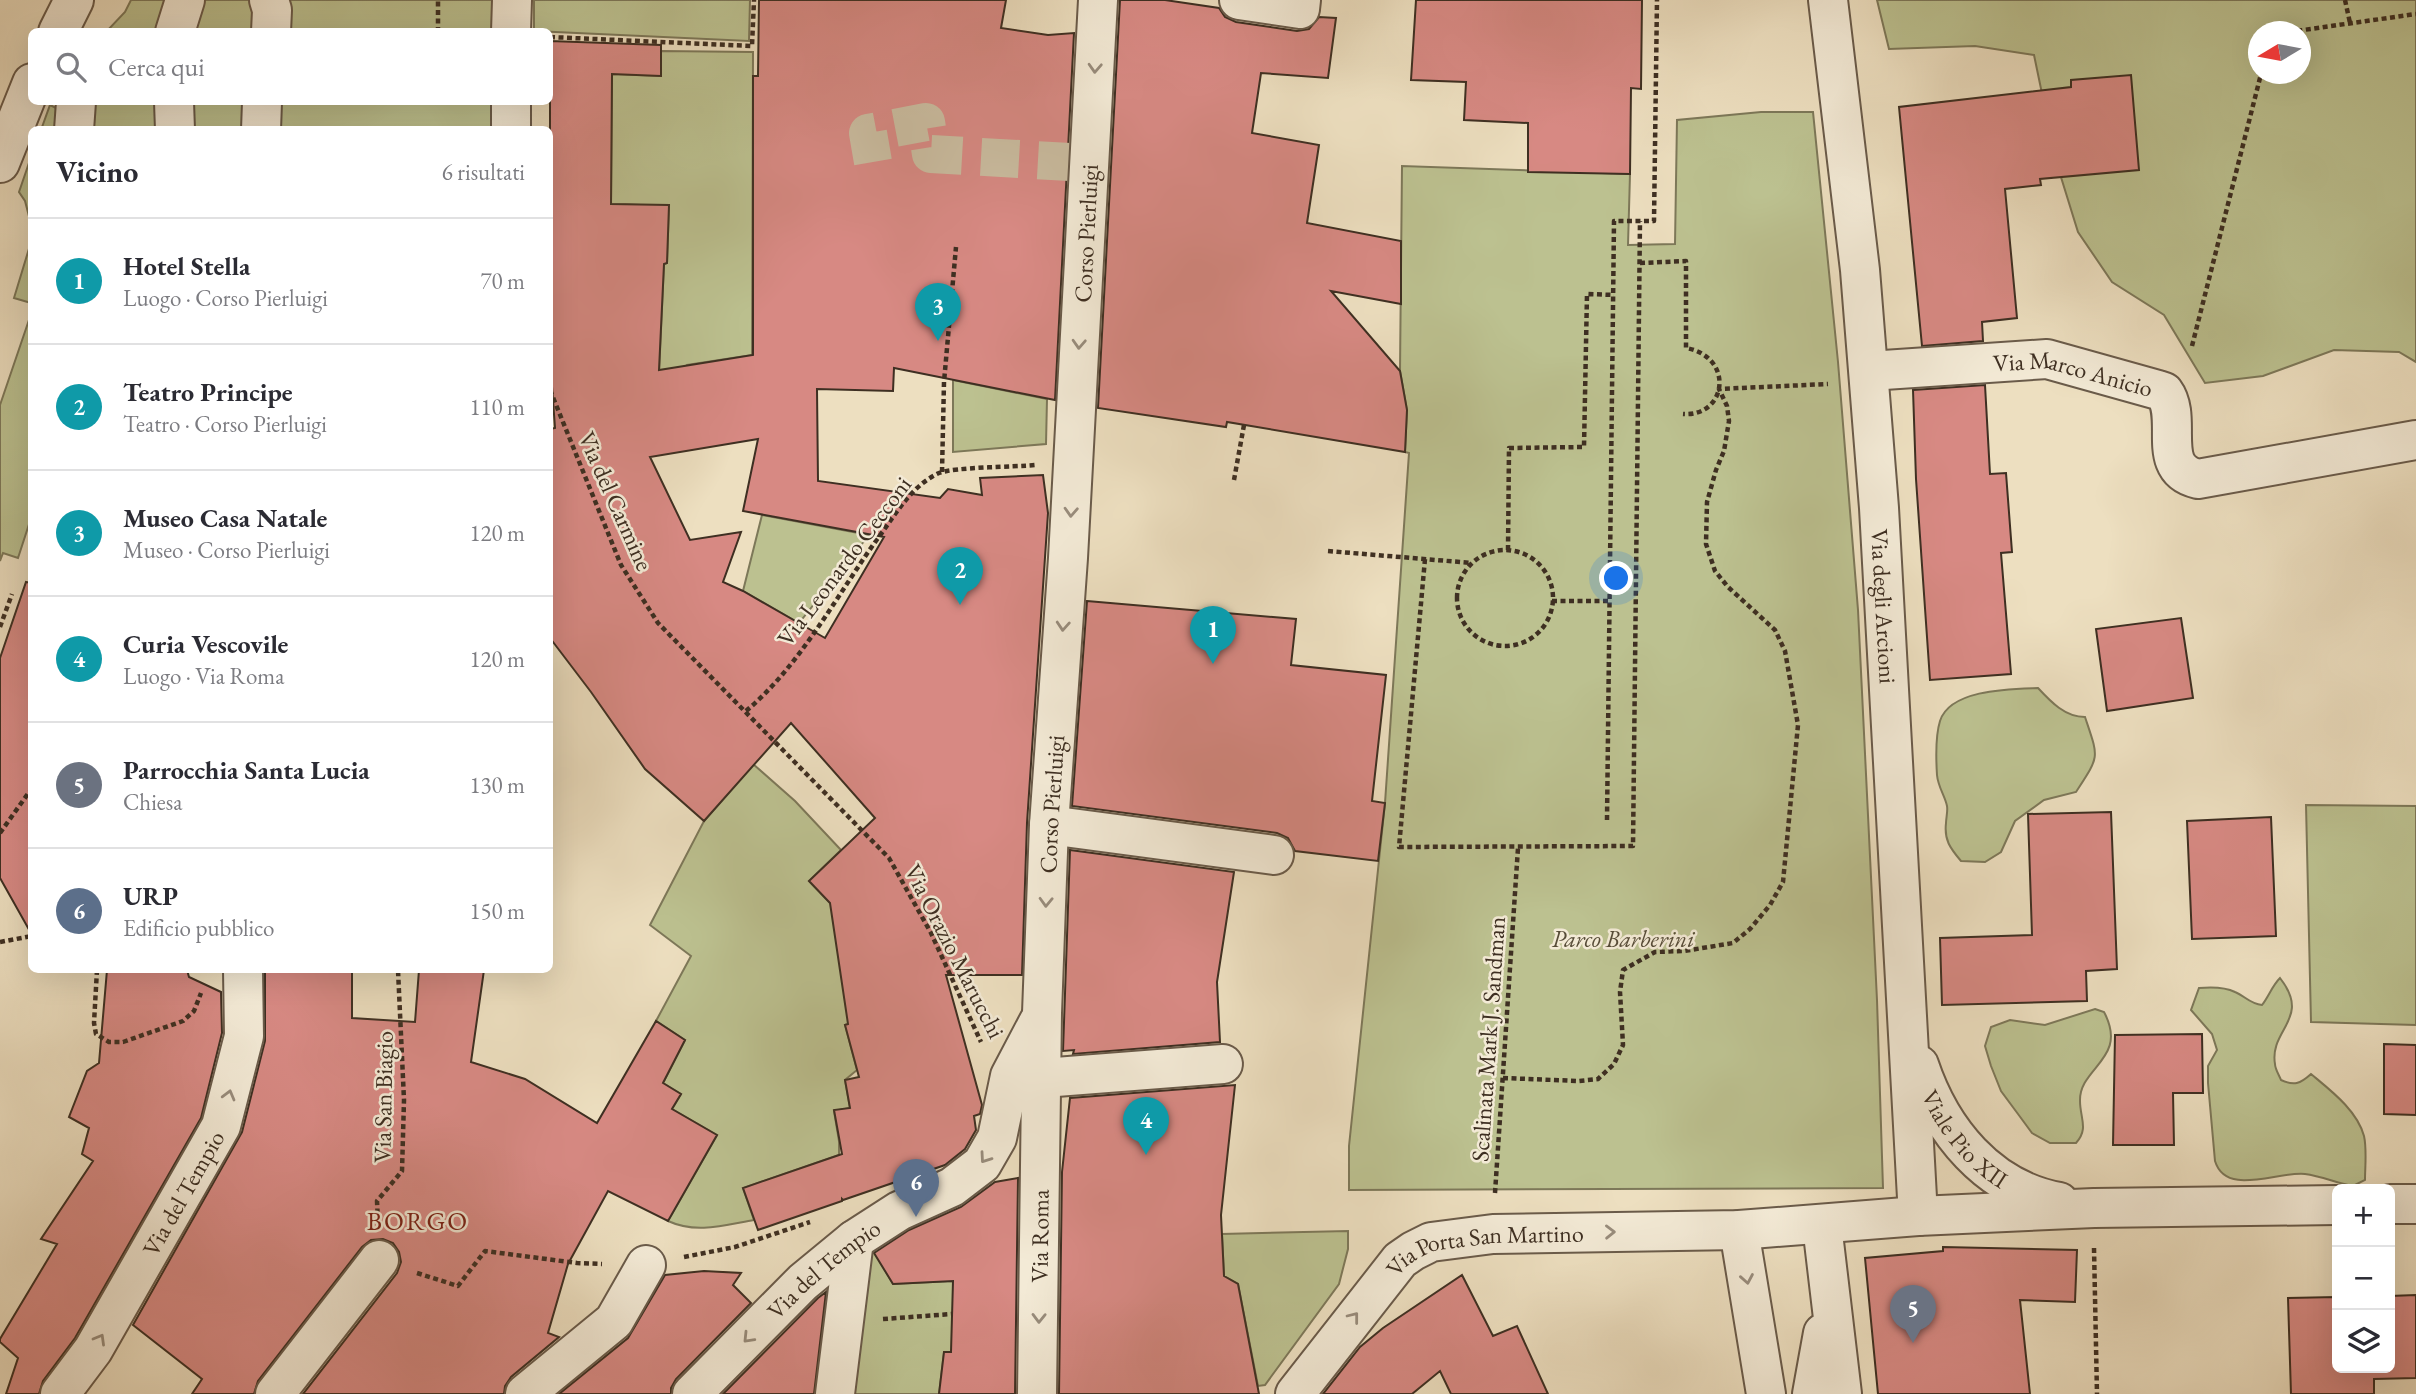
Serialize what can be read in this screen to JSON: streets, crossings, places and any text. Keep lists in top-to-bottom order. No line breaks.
{"streets":{"street":["Corso Pierluigi","Via Marco Anicio","Via degli Arcioni","Viale Pio XII","Via del Tempio","Via Roma","Via Porta San Martino"],"path":["Via del Carmine","Via Leonardo Cecconi","Via Orazio Marucchi","Scalinata Mark J. Sandman","Via San Biagio"]},"crossings":[["Corso Pierluigi","Via Leonardo Cecconi"],["Corso Pierluigi","Via del Tempio"],["Corso Pierluigi","Via Roma"],["Via Marco Anicio","Via degli Arcioni"],["Via del Carmine","Via Leonardo Cecconi"],["Via del Carmine","Via Orazio Marucchi"],["Via Leonardo Cecconi","Via Orazio Marucchi"],["Via degli Arcioni","Viale Pio XII"],["Via Orazio Marucchi","Via del Tempio"],["Scalinata Mark J. Sandman","Via Porta San Martino"],["Viale Pio XII","Via Porta San Martino"],["Via del Tempio","Via Roma"]],"one_way":["Corso Pierluigi","Via Porta San Martino"],"districts":["BORGO"],"parks":["Parco Barberini"],"north":"left","page":{"search":"Cerca qui","heading":["Vicino","6 risultati"],"list":[{"mark":"1","name":"Hotel Stella","note":"Luogo · Corso Pierluigi","value":"70 m"},{"mark":"2","name":"Teatro Principe","note":"Teatro · Corso Pierluigi","value":"110 m"},{"mark":"3","name":"Museo Casa Natale","note":"Museo · Corso Pierluigi","value":"120 m"},{"mark":"4","name":"Curia Vescovile","note":"Luogo · Via Roma","value":"120 m"},{"mark":"5","name":"Parrocchia Santa Lucia","note":"Chiesa","value":"130 m"},{"mark":"6","name":"URP","note":"Edificio pubblico","value":"150 m"}],"pins":["3","2","1","4","6","5"],"map_buttons":["+","−"]}}
